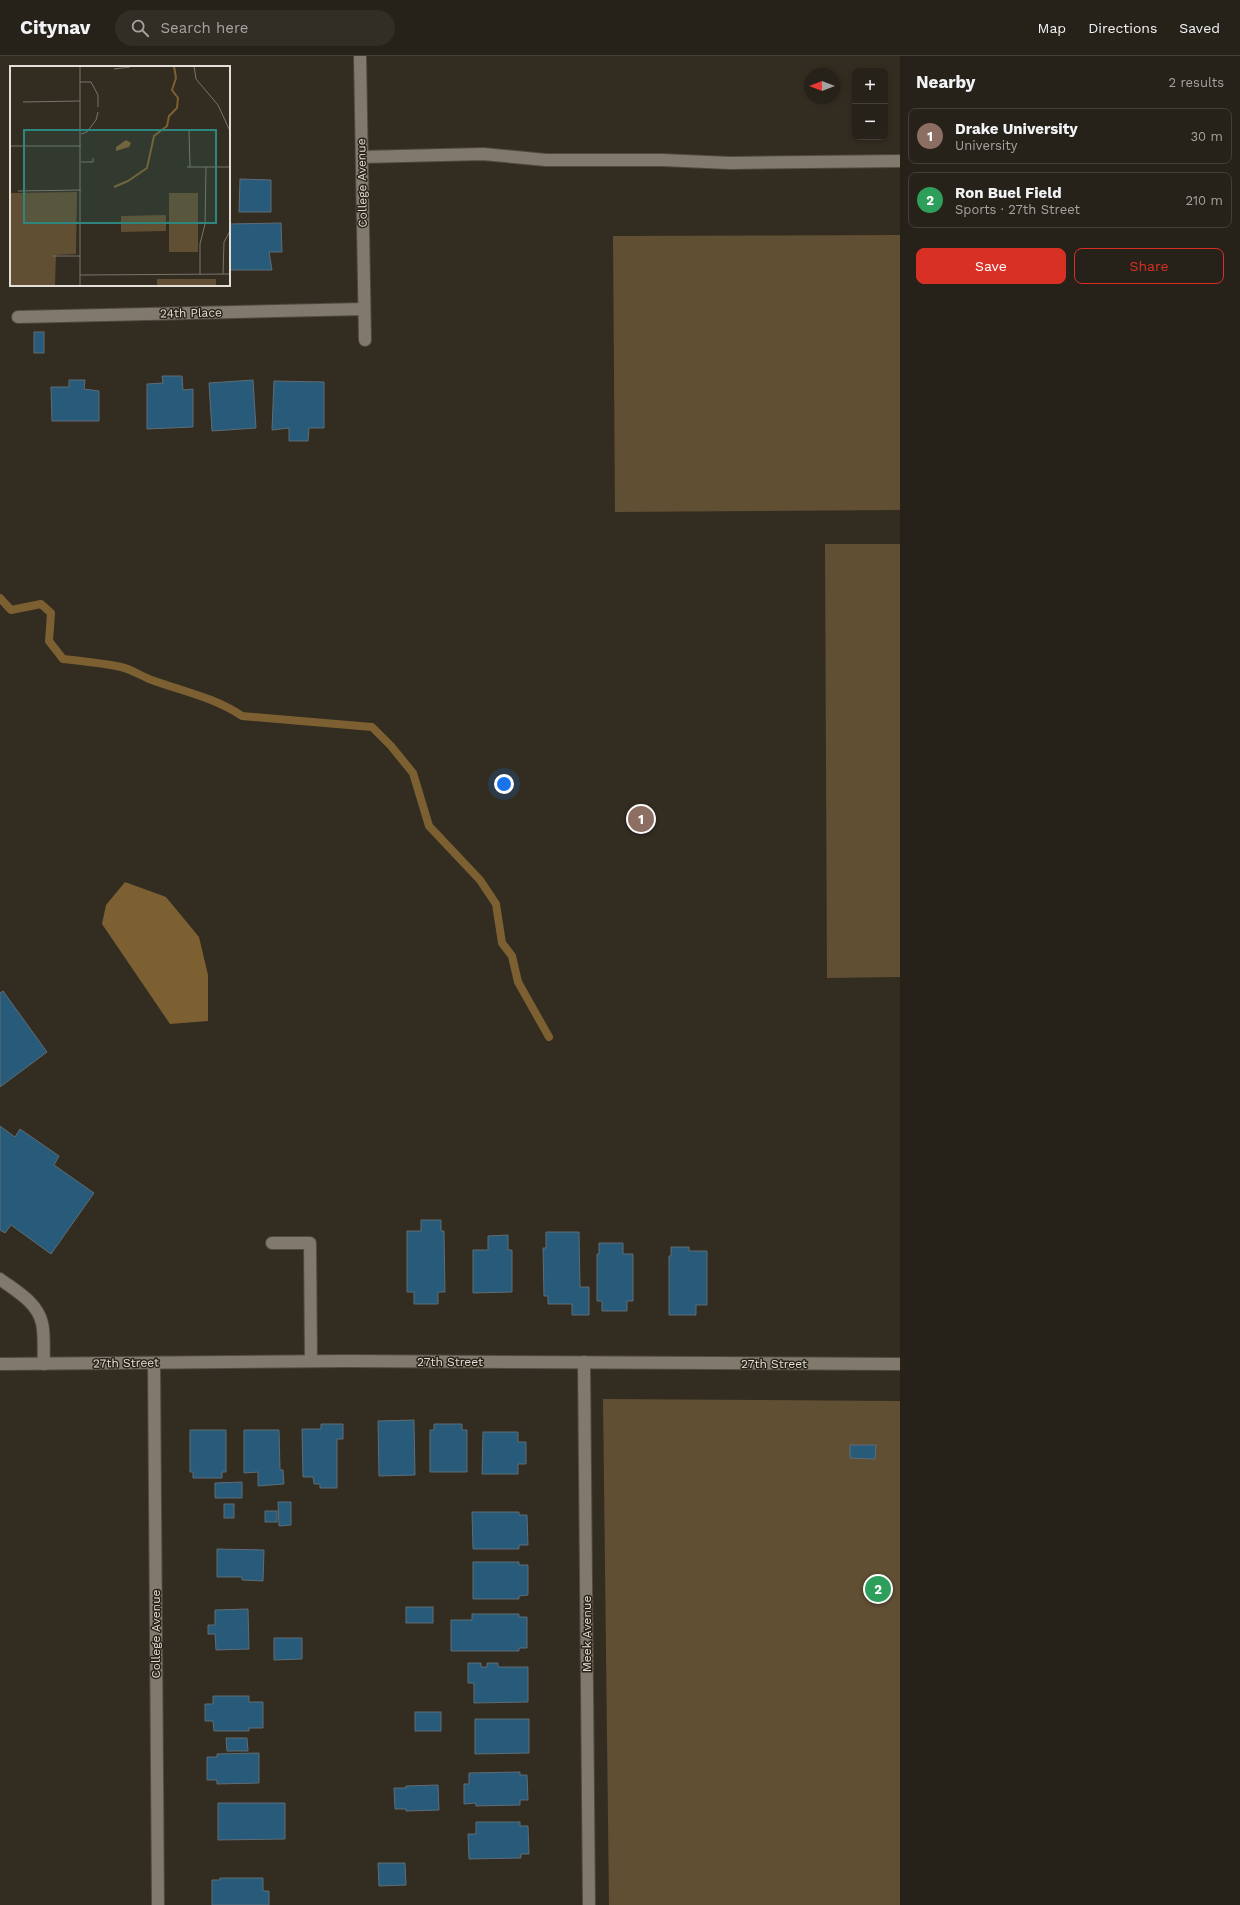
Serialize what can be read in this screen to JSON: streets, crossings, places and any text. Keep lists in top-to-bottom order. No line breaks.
{"streets":{"street":["College Avenue","24th Place","27th Street","Meek Avenue"]},"crossings":[["College Avenue","24th Place"],["College Avenue","27th Street"],["27th Street","Meek Avenue"]],"north":"left","page":{"header":"Citynav","search":"Search here","nav":["Map","Directions","Saved"],"heading":["Nearby","2 results"],"map_buttons":["+","−"],"list":[{"mark":"1","name":"Drake University","note":"University","value":"30 m"},{"mark":"2","name":"Ron Buel Field","note":"Sports · 27th Street","value":"210 m"}],"buttons":["Save","Share"],"pins":["1","2"]}}
